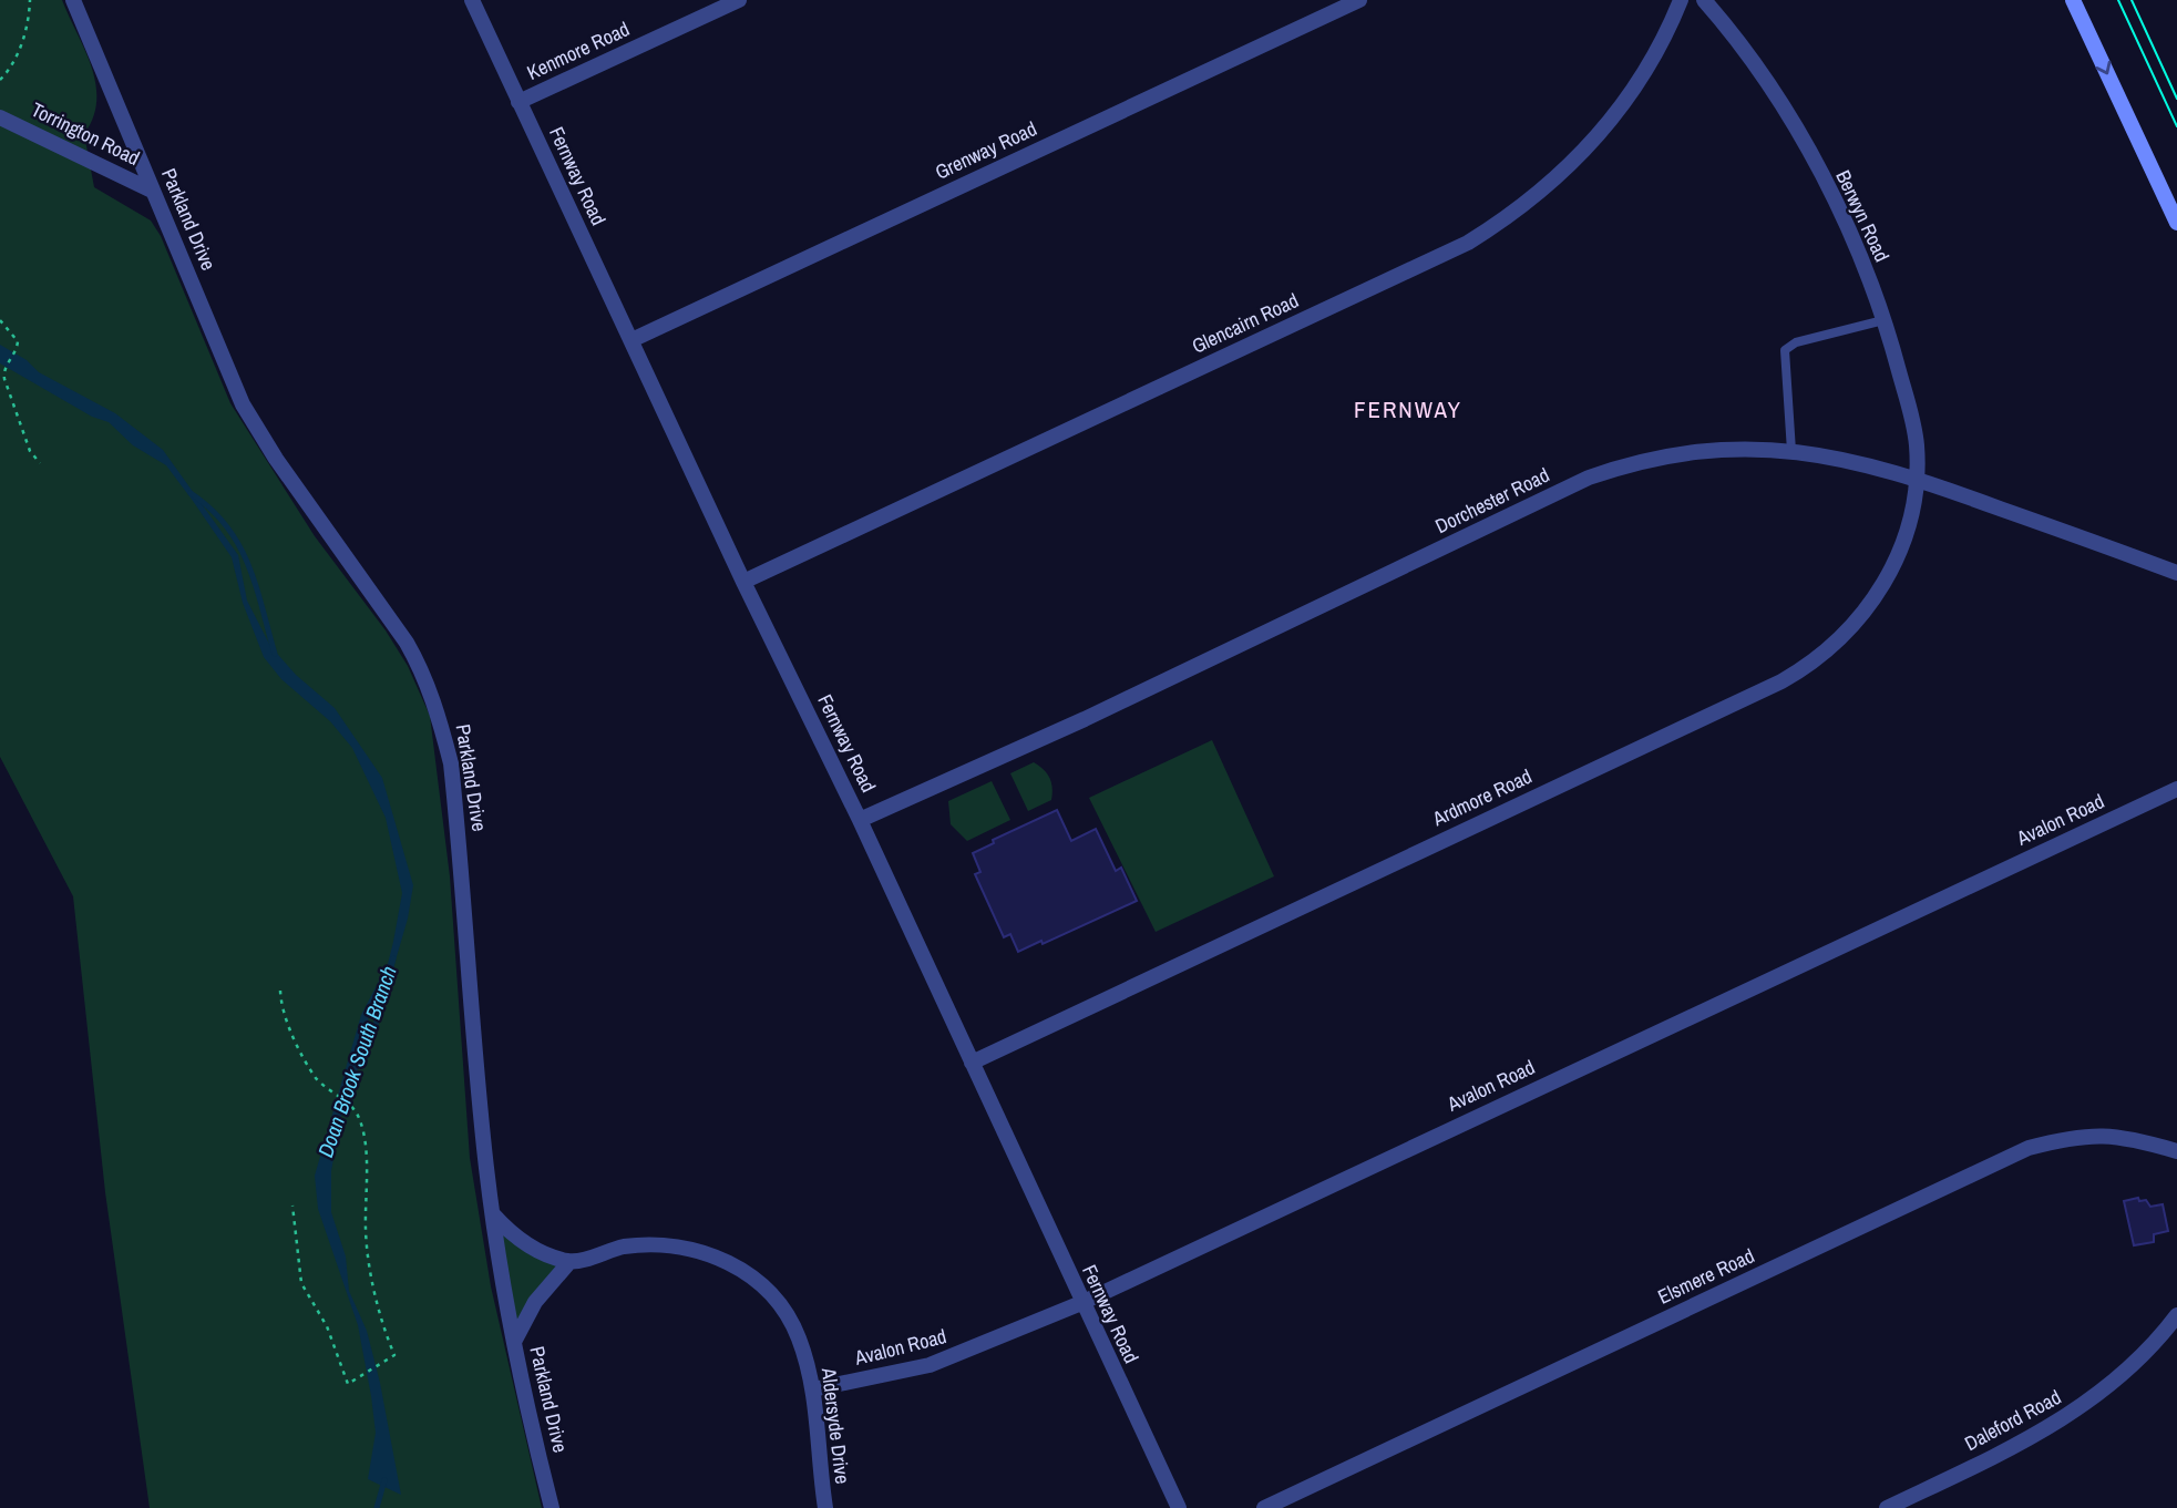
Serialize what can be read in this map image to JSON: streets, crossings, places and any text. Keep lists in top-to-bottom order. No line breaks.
{"streets":{"street":["Kenmore Road","Torrington Road","Grenway Road","Fernway Road","Berwyn Road","Parkland Drive","Glencairn Road","Dorchester Road","Ardmore Road","Avalon Road","Elsmere Road","Daleford Road","Aldersyde Drive"]},"crossings":[["Kenmore Road","Fernway Road"],["Torrington Road","Parkland Drive"],["Grenway Road","Fernway Road"],["Fernway Road","Glencairn Road"],["Fernway Road","Dorchester Road"],["Fernway Road","Ardmore Road"],["Fernway Road","Avalon Road"],["Berwyn Road","Dorchester Road"],["Berwyn Road","Ardmore Road"],["Dorchester Road","Ardmore Road"],["Avalon Road","Aldersyde Drive"]],"districts":["FERNWAY"],"water":["Doan Brook South Branch"]}
